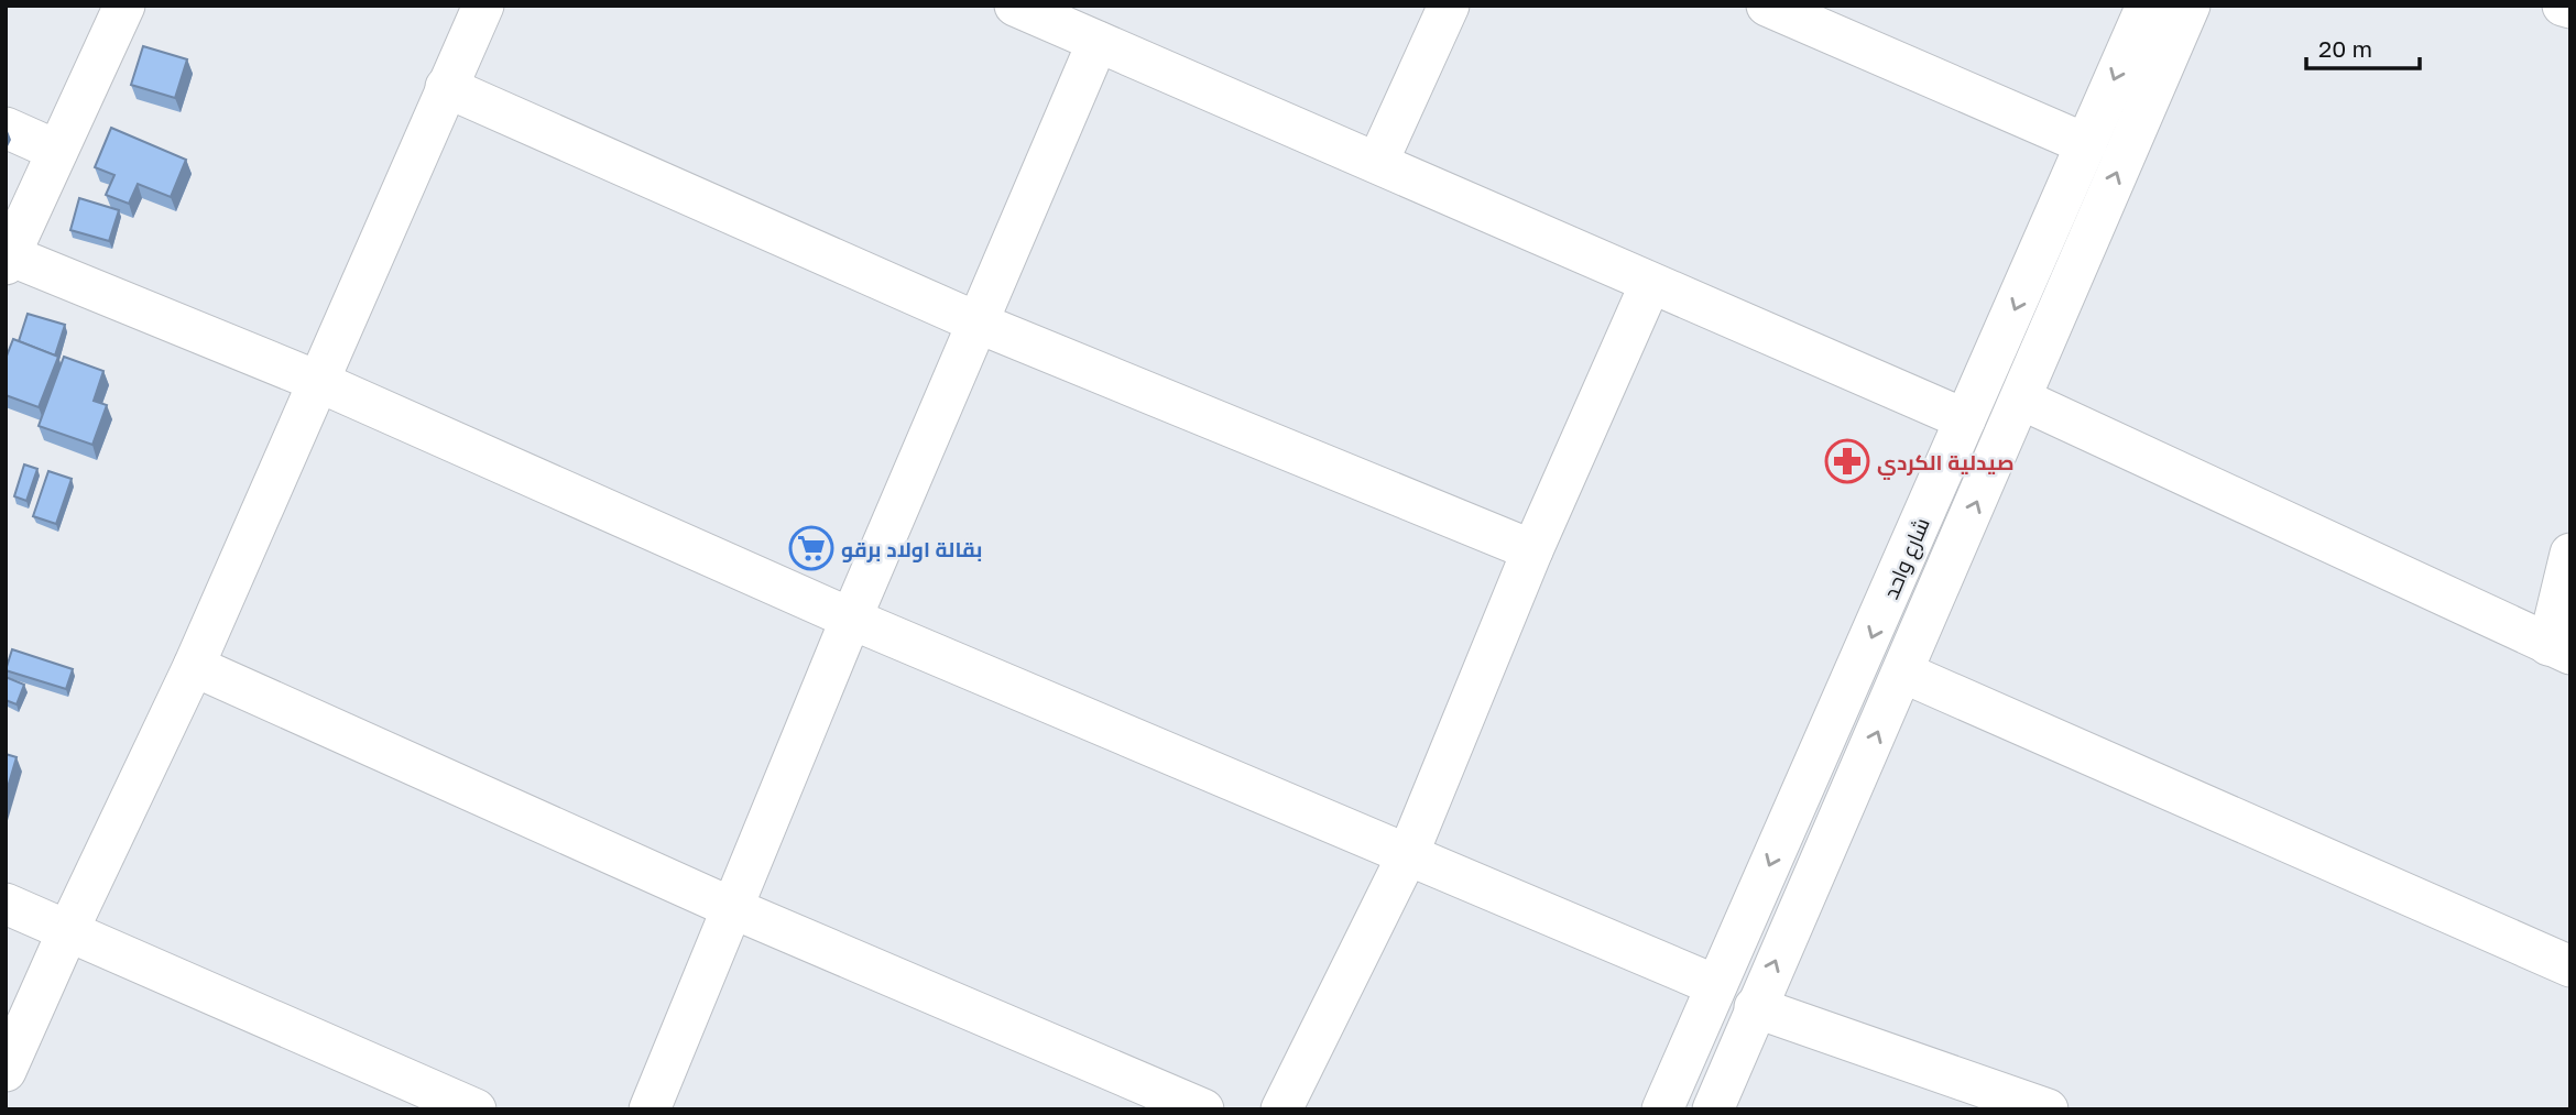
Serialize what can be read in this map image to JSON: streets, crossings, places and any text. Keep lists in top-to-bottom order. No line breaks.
{"streets":{"street":["شارع واحد"]},"places":{"pharmacy":["صيدلية الكردي"],"supermarket":["بقالة اولاد برقو"]},"scale_bar":"20 m"}
